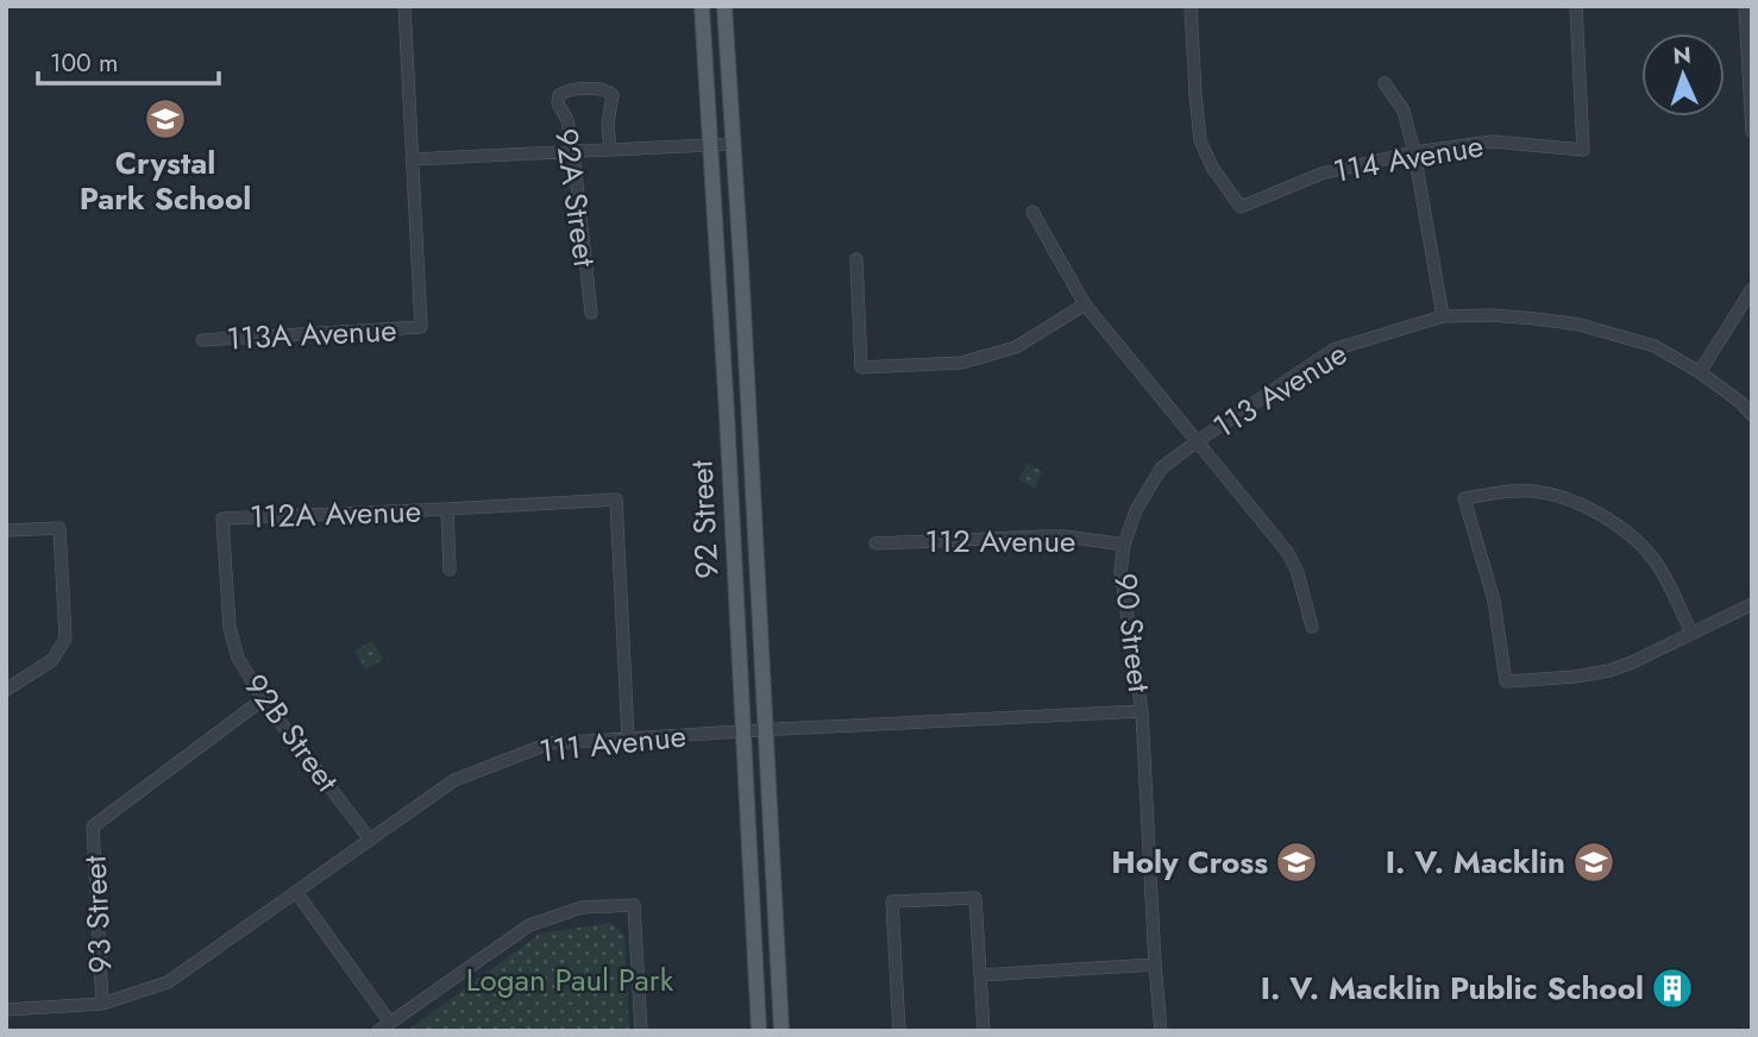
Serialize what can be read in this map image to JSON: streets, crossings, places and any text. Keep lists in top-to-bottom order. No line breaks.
{"streets":{"main road":["92 Street"],"street":["114 Avenue","92A Street","113A Avenue","113 Avenue","112A Avenue","112 Avenue","90 Street","92B Street","111 Avenue","93 Street"]},"crossings":[["113 Avenue","90 Street"],["112A Avenue","92B Street"],["112A Avenue","111 Avenue"],["92 Street","111 Avenue"],["112 Avenue","90 Street"],["90 Street","111 Avenue"],["92B Street","111 Avenue"],["92B Street","93 Street"],["111 Avenue","93 Street"]],"parks":["Logan Paul Park"],"places":{"school or university":["Crystal Park School","Holy Cross","I. V. Macklin"],"building":["I. V. Macklin Public School"]},"scale_bar":"100 m","north":"top"}
